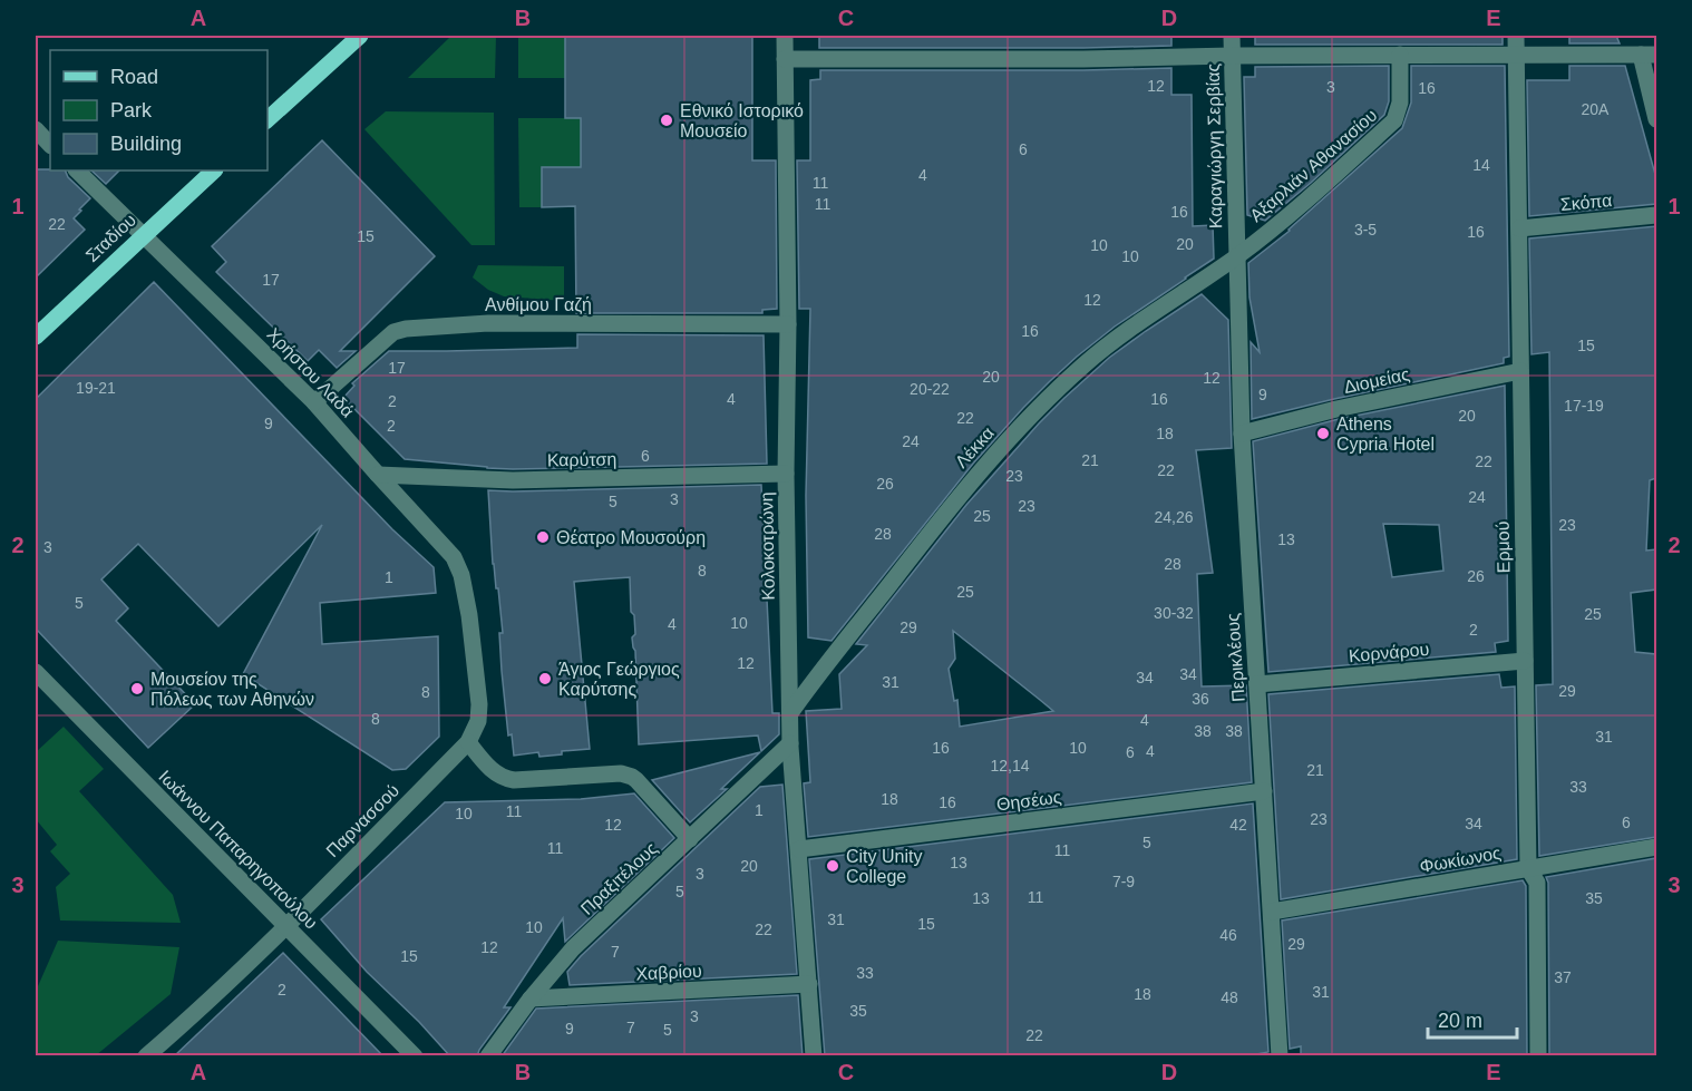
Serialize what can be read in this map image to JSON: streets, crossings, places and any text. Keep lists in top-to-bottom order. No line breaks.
{"streets":{"main road":["Σταδίου"],"street":["Καραγιώργη Σερβίας","Αξαρλιάν Αθανασίου","Σκόπα","Ανθίμου Γαζή","Χρήστου Λαδά","Διομείας","Λέκκα","Καρύτση","Κολοκοτρώνη","Ερμού","Κορνάρου","Περικλέους","Θησέως","Παρνασσού","Ιωάννου Παπαρηγοπούλου","Φωκίωνος","Πραξιτέλους","Χαβρίου"]},"crossings":[["Καραγιώργη Σερβίας","Αξαρλιάν Αθανασίου"],["Καραγιώργη Σερβίας","Λέκκα"],["Καραγιώργη Σερβίας","Περικλέους"],["Αξαρλιάν Αθανασίου","Λέκκα"],["Αξαρλιάν Αθανασίου","Περικλέους"],["Σκόπα","Ερμού"],["Σταδίου","Χρήστου Λαδά"],["Ανθίμου Γαζή","Χρήστου Λαδά"],["Ανθίμου Γαζή","Κολοκοτρώνη"],["Χρήστου Λαδά","Καρύτση"],["Χρήστου Λαδά","Παρνασσού"],["Διομείας","Ερμού"],["Διομείας","Περικλέους"],["Λέκκα","Κολοκοτρώνη"],["Λέκκα","Περικλέους"],["Καρύτση","Κολοκοτρώνη"],["Κολοκοτρώνη","Θησέως"],["Κολοκοτρώνη","Πραξιτέλους"],["Κολοκοτρώνη","Χαβρίου"],["Ερμού","Κορνάρου"],["Ερμού","Φωκίωνος"],["Κορνάρου","Περικλέους"],["Περικλέους","Θησέως"],["Περικλέους","Φωκίωνος"],["Παρνασσού","Ιωάννου Παπαρηγοπούλου"],["Πραξιτέλους","Χαβρίου"]],"places":["Εθνικό Ιστορικό Μουσείο","Athens Cypria Hotel","Θέατρο Μουσούρη","Άγιος Γεώργιος Καρύτσης","Μουσείον της Πόλεως των Αθηνών","City Unity College"],"house_numbers":["12","3","16","20Α","6","14","4","11","11","16","22","3-5","16","15","20","10","10","17","12","16","15","17","20","12","19-21","20-22","9","4","16","2","17-19","20","22","9","2","18","24","6","21","22","22","23","26","24","3","5","23","25","24,26","23","28","13","3","28","8","26","1","25","5","30-32","25","10","4","29","2","12","34","34","31","29","8","36","8","4","38","38","31","16","10","4","6","12,14","21","33","18","16","1","11","10","23","6","34","12","42","5","11","11","13","20","3","7-9","5","11","13","35","31","15","10","22","46","29","12","7","15","33","37","2","31","18","48","35","3","7","9","5","22"],"legend":["Road","Park","Building"],"scale_bar":"20 m","grid":{"columns":["A","B","C","D","E"],"rows":["1","2","3"]}}
